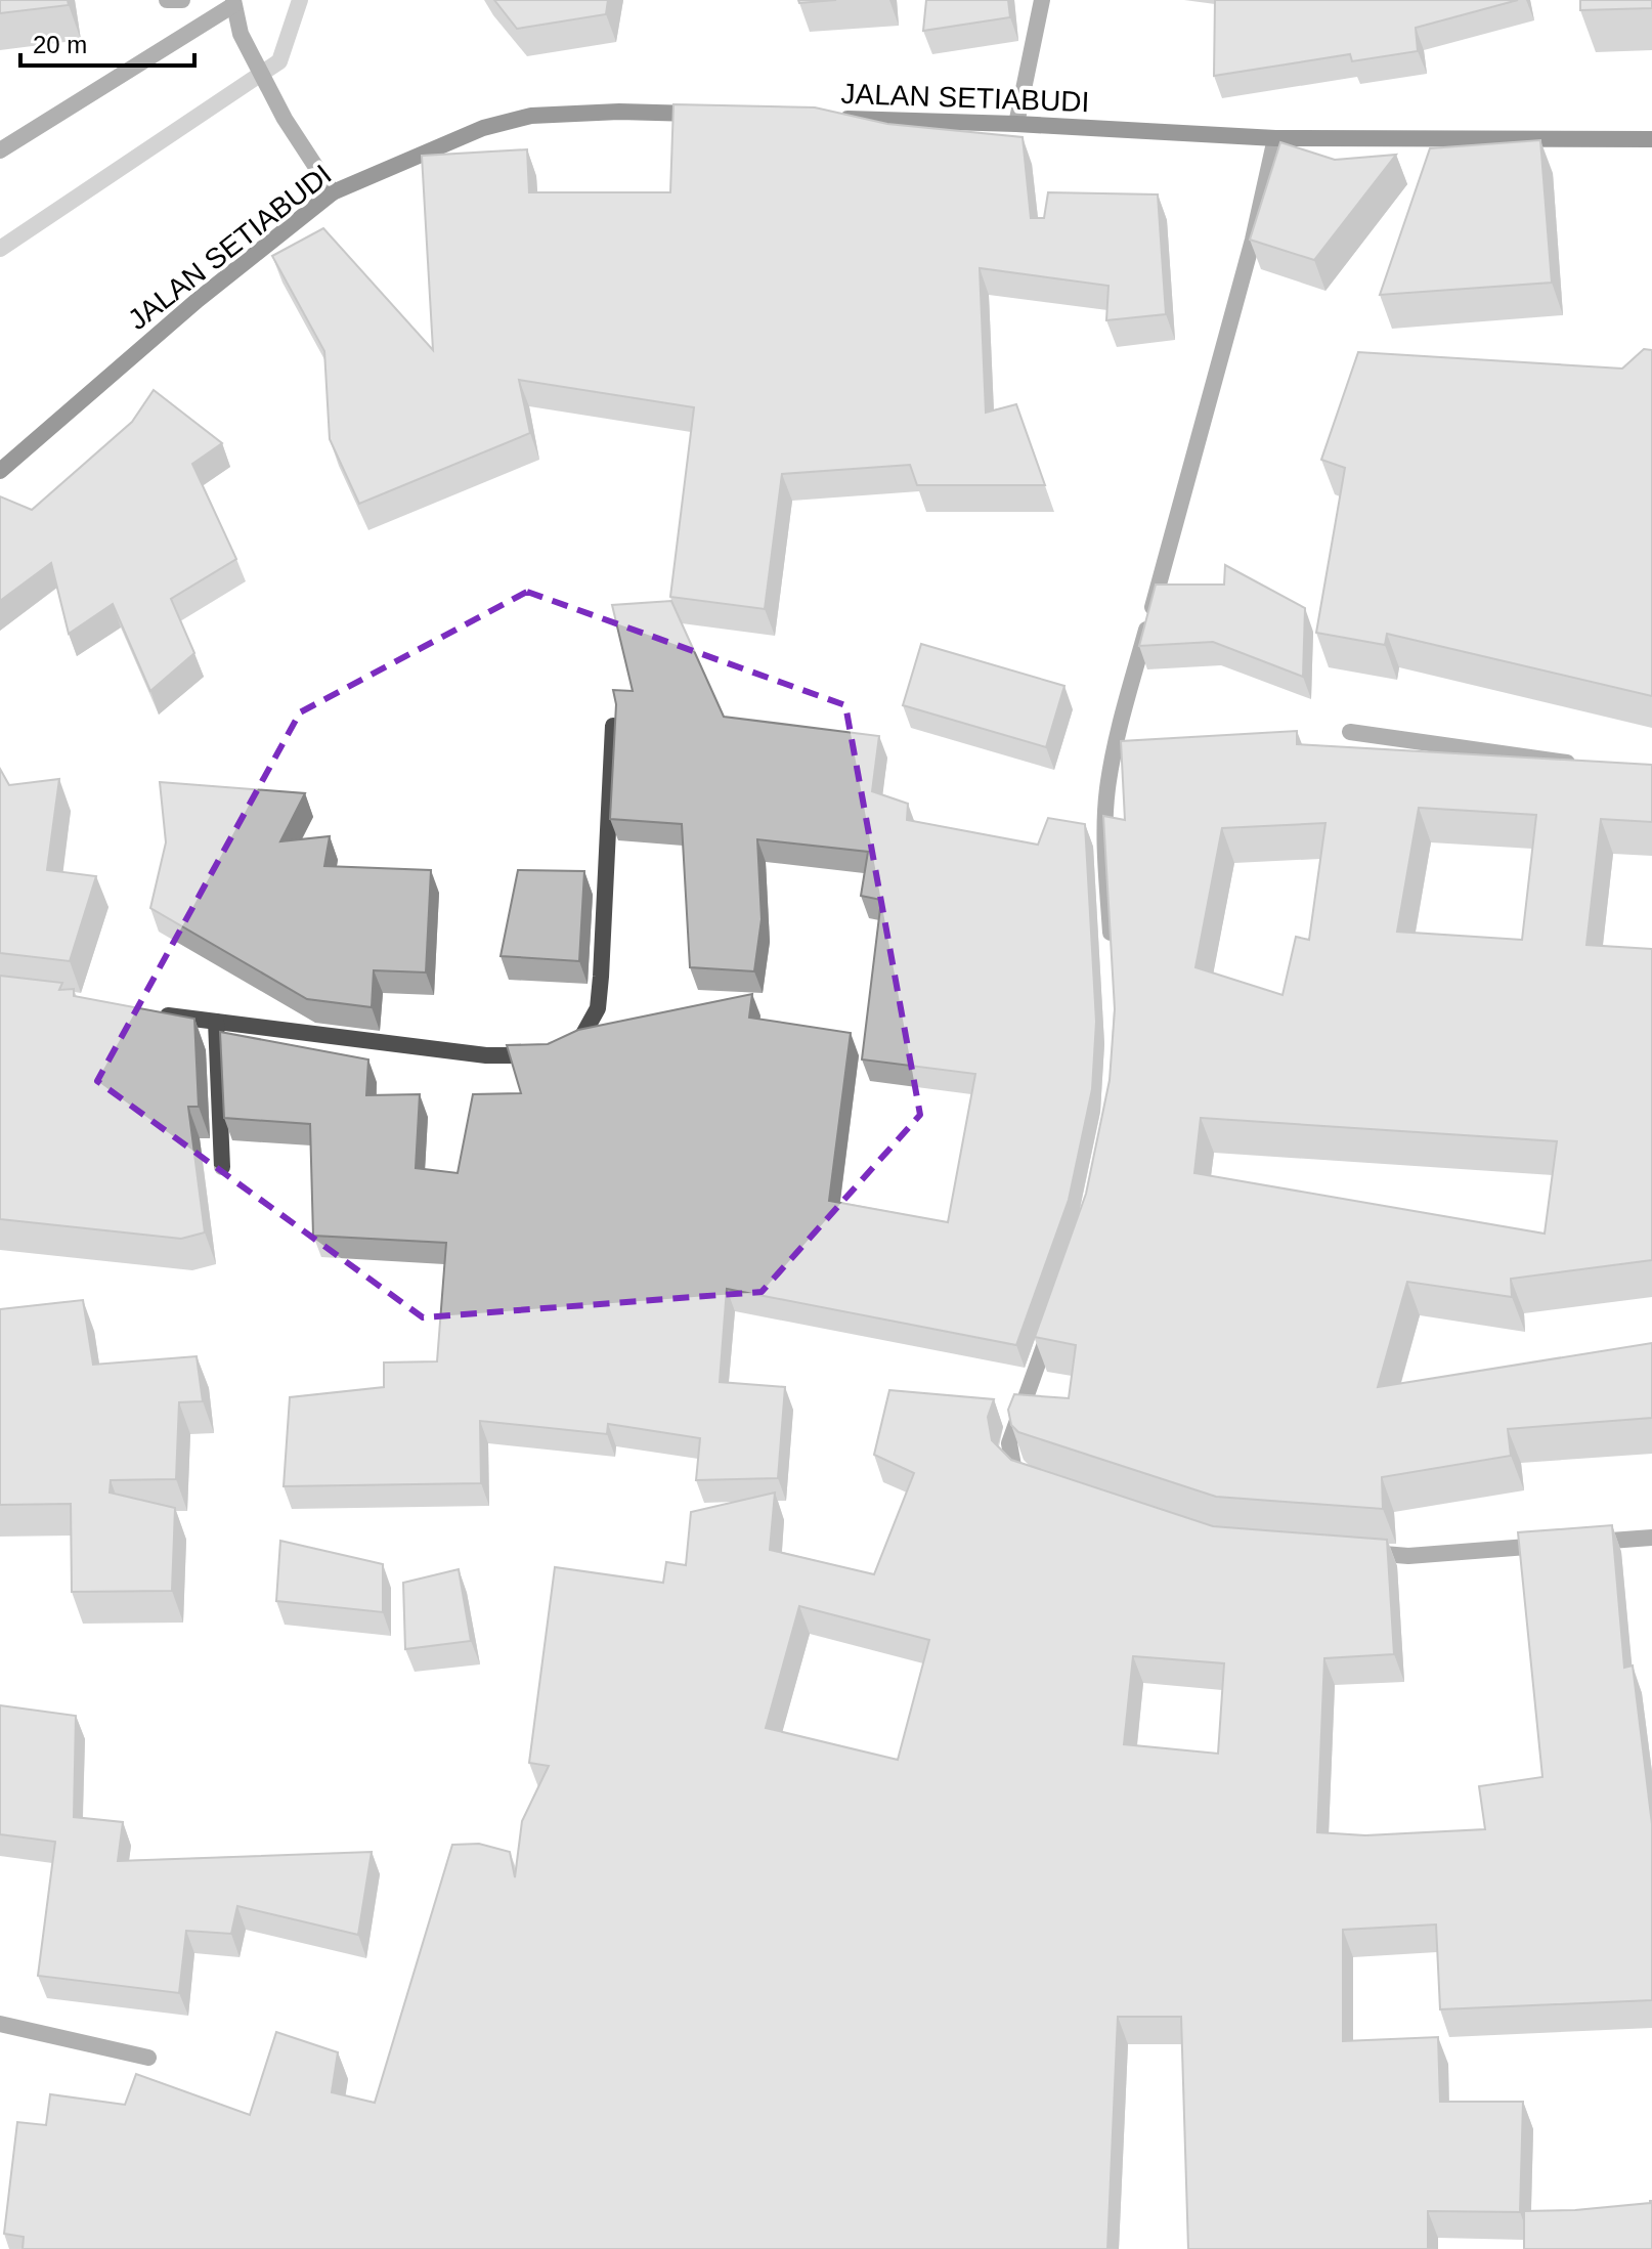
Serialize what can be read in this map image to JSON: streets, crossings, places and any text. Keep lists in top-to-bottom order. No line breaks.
{"streets":{"street":["JALAN SETIABUDI"]},"scale_bar":"20 m"}
